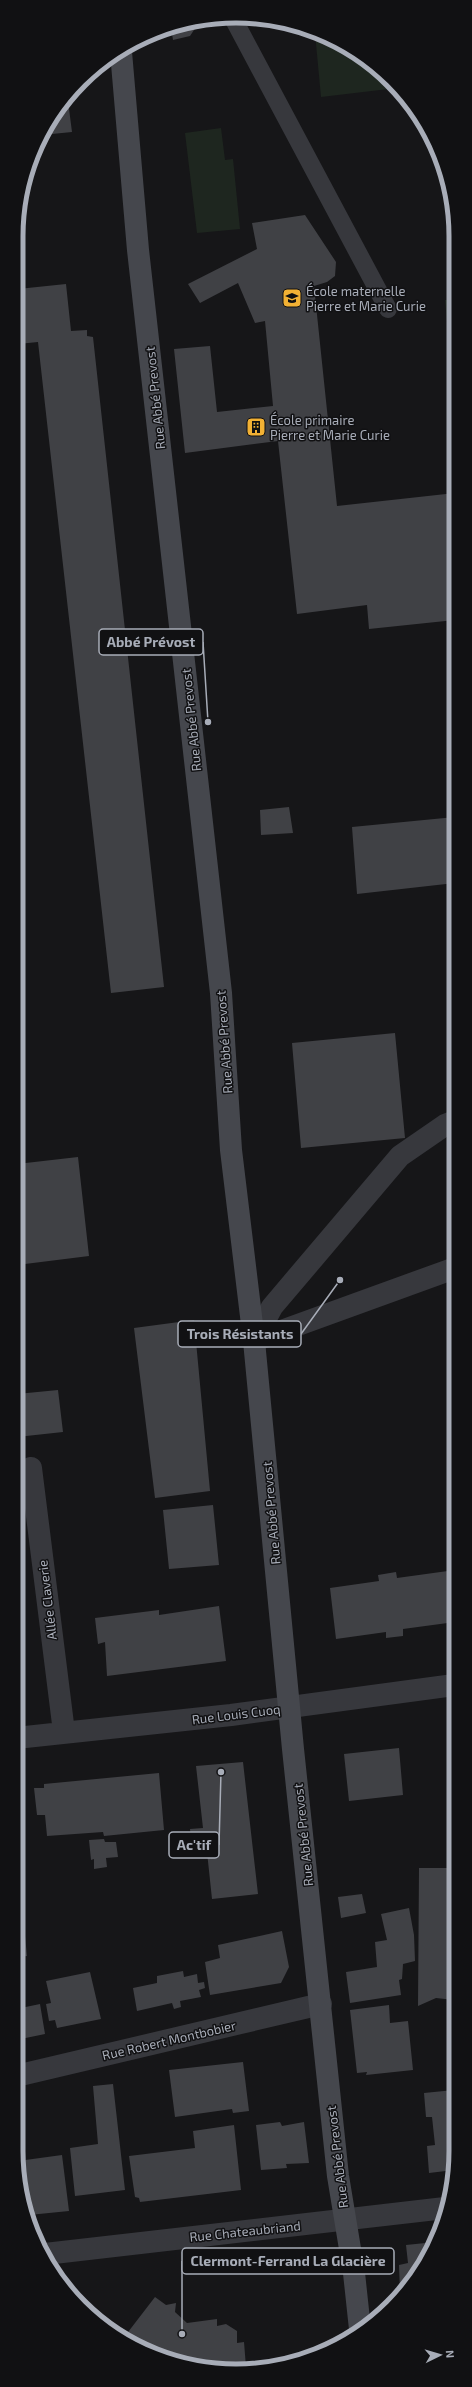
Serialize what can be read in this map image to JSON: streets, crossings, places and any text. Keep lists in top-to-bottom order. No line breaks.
{"streets":{"street":["Rue Abbé Prevost","Allée Claverie","Rue Louis Cuoq","Rue Robert Montbobier","Rue Chateaubriand"]},"crossings":[["Rue Abbé Prevost","Rue Louis Cuoq"],["Rue Abbé Prevost","Rue Robert Montbobier"],["Rue Abbé Prevost","Rue Chateaubriand"],["Allée Claverie","Rue Louis Cuoq"]],"places":{"school or university":["École maternelle Pierre et Marie Curie"],"building":["École primaire Pierre et Marie Curie"],"other":["Abbé Prévost","Trois Résistants","Ac'tif","Clermont-Ferrand La Glacière"]},"north":"right"}
